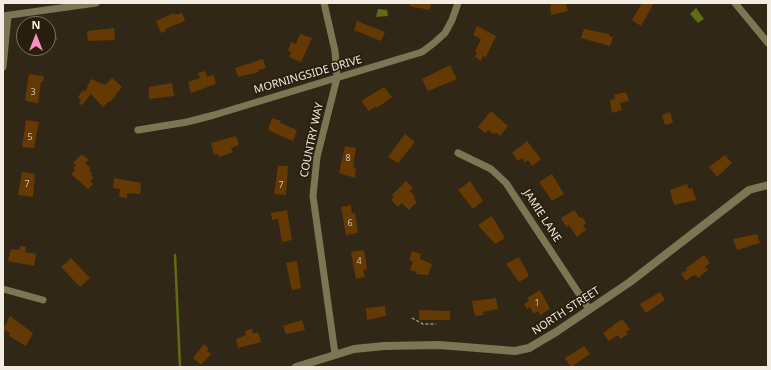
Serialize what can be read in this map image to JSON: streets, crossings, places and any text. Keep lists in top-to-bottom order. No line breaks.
{"streets":{"street":["MORNINGSIDE DRIVE","COUNTRY WAY","JAMIE LANE","NORTH STREET"]},"crossings":[["MORNINGSIDE DRIVE","COUNTRY WAY"],["COUNTRY WAY","NORTH STREET"],["JAMIE LANE","NORTH STREET"]],"house_numbers":["3","5","8","7","7","6","4","1"],"north":"top"}
